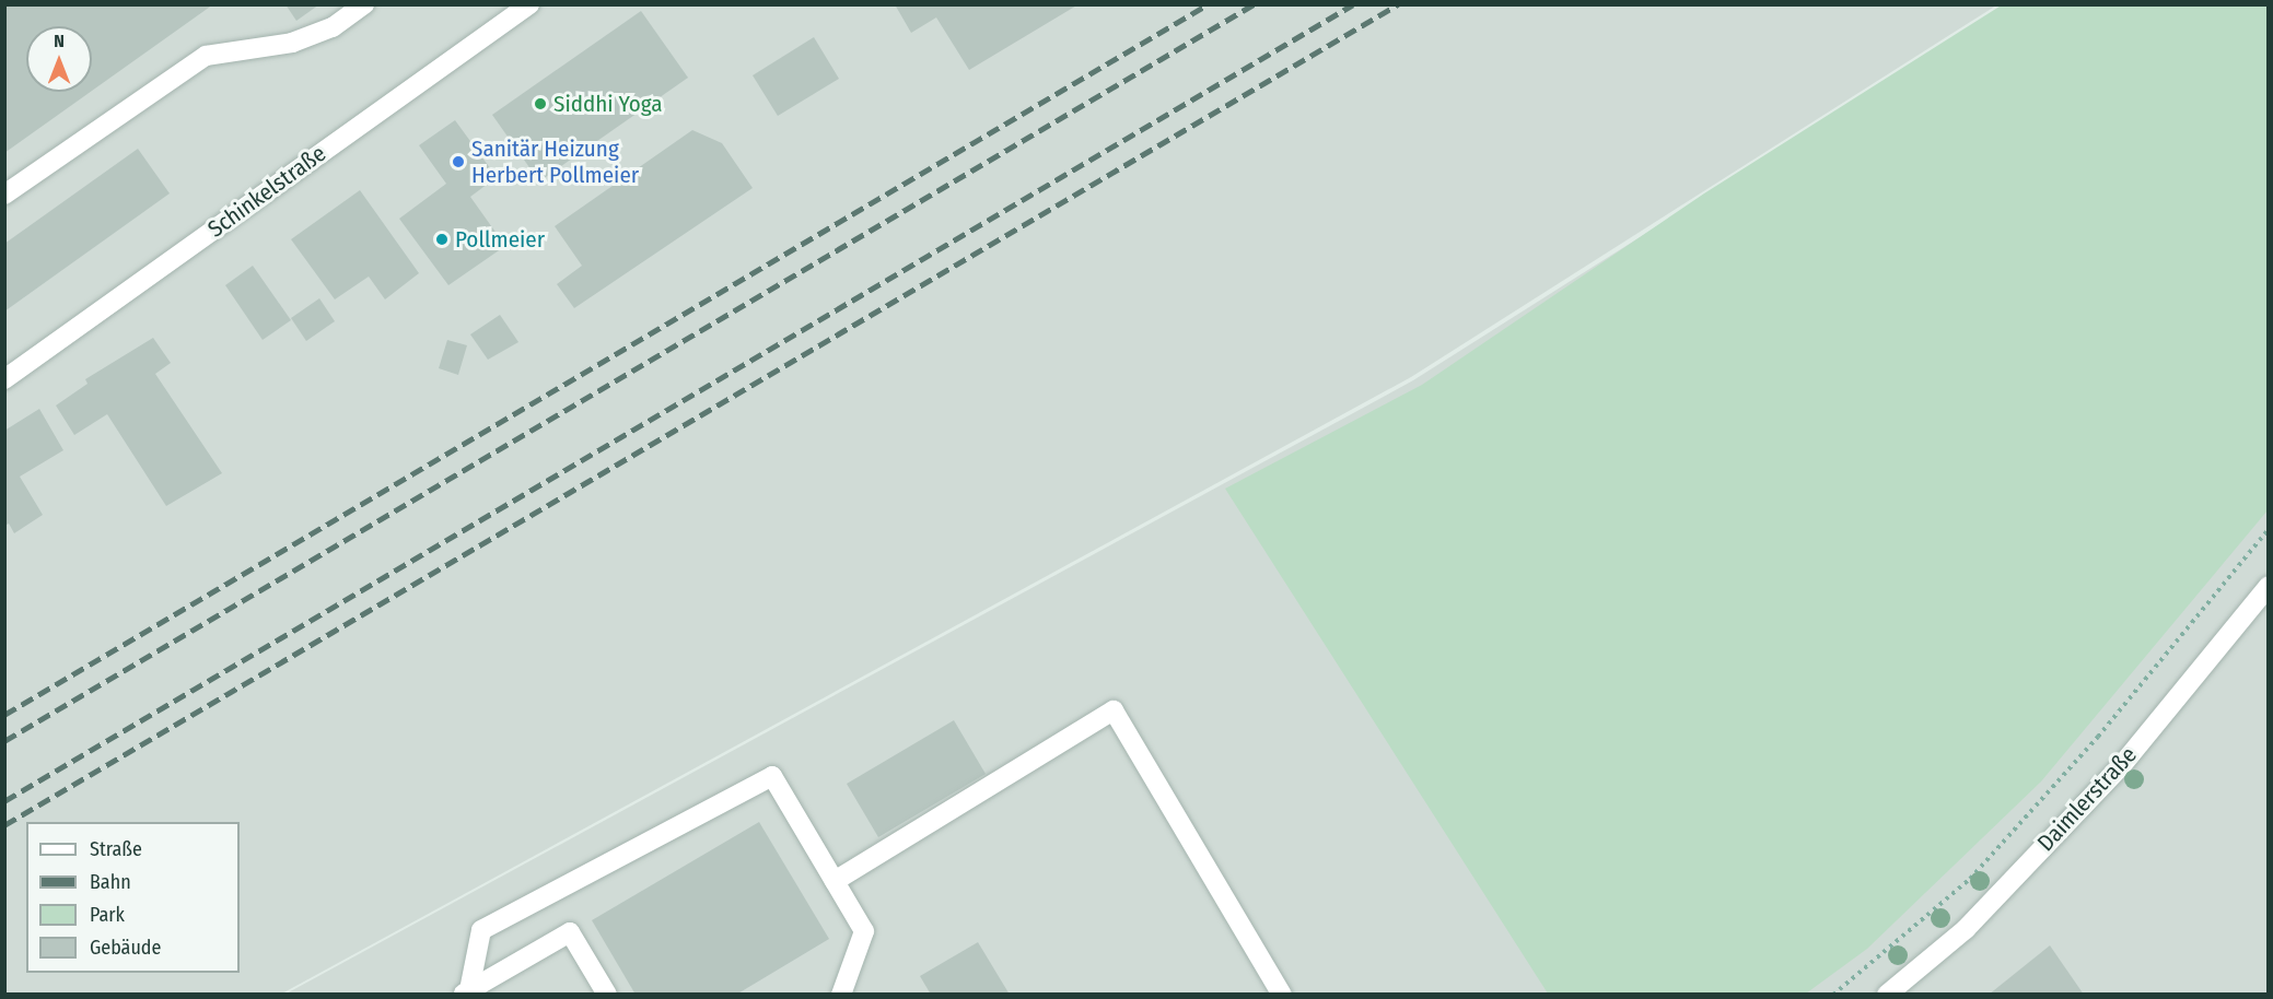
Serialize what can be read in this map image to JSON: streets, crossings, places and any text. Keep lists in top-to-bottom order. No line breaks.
{"streets":{"street":["Schinkelstraße","Daimlerstraße"]},"places":["Siddhi Yoga","Sanitär Heizung Herbert Pollmeier","Pollmeier"],"legend":["Straße","Bahn","Park","Gebäude"],"north":"top"}
